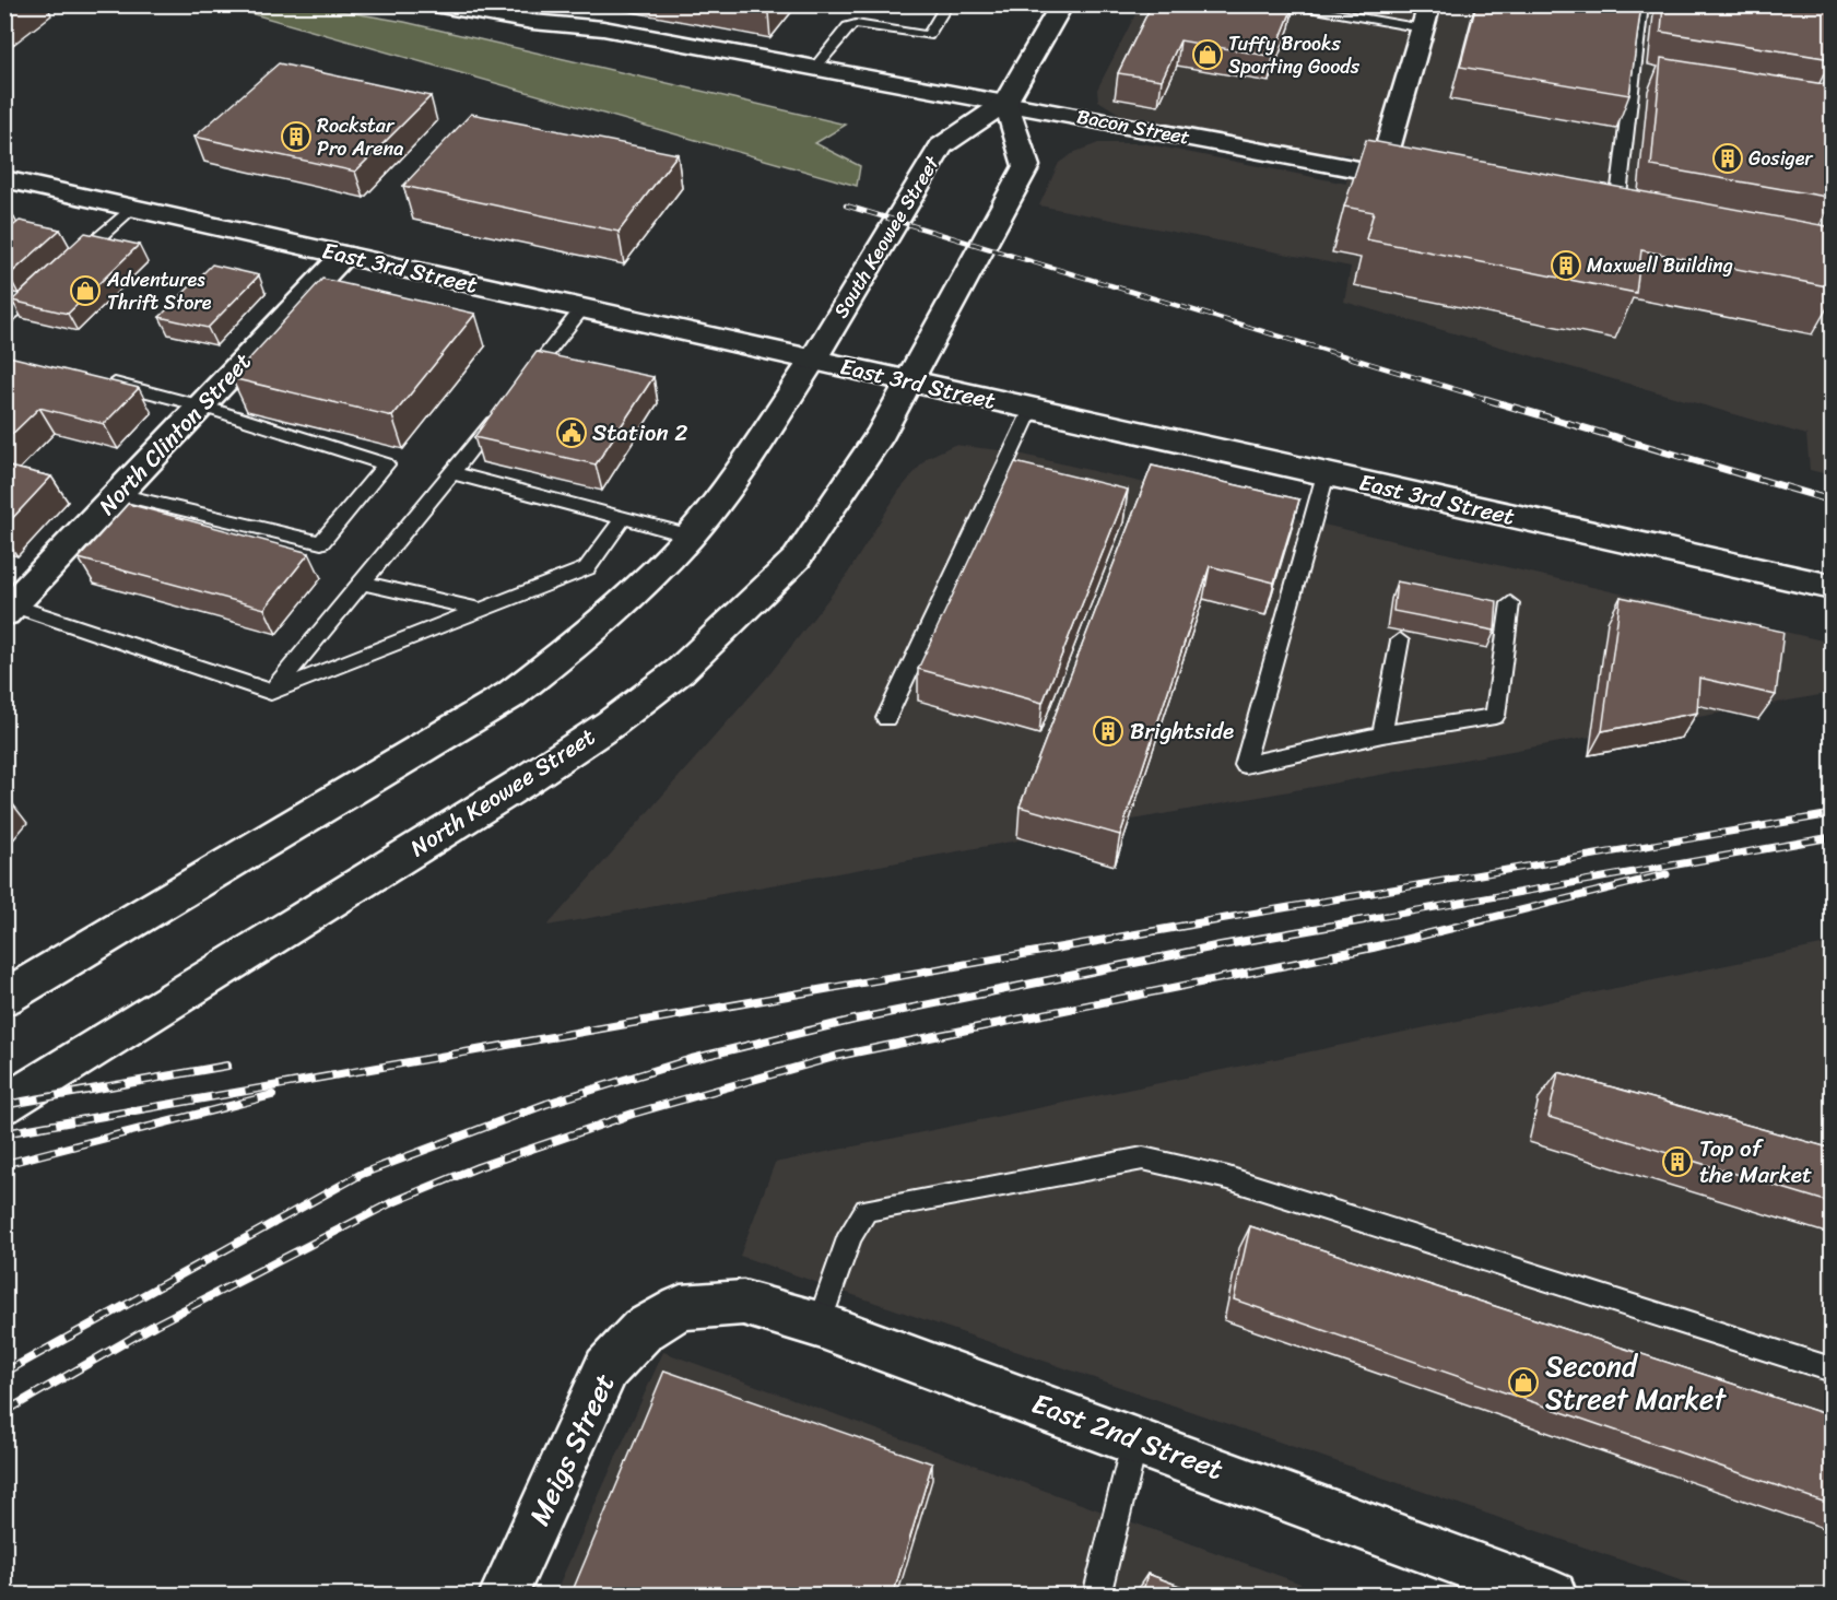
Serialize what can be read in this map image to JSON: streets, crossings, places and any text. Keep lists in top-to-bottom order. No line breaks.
{"streets":{"main road":["Bacon Street","South Keowee Street","East 3rd Street","North Clinton Street","North Keowee Street","East 2nd Street","Meigs Street"]},"crossings":[["Bacon Street","South Keowee Street"],["South Keowee Street","East 3rd Street"],["East 3rd Street","North Clinton Street"],["East 3rd Street","North Keowee Street"],["East 2nd Street","Meigs Street"]],"places":{"shop":["Tuffy Brooks Sporting Goods","Adventures Thrift Store","Second Street Market"],"building":["Rockstar Pro Arena","Gosiger","Maxwell Building","Brightside","Top of the Market"],"public building":["Station 2"]}}
